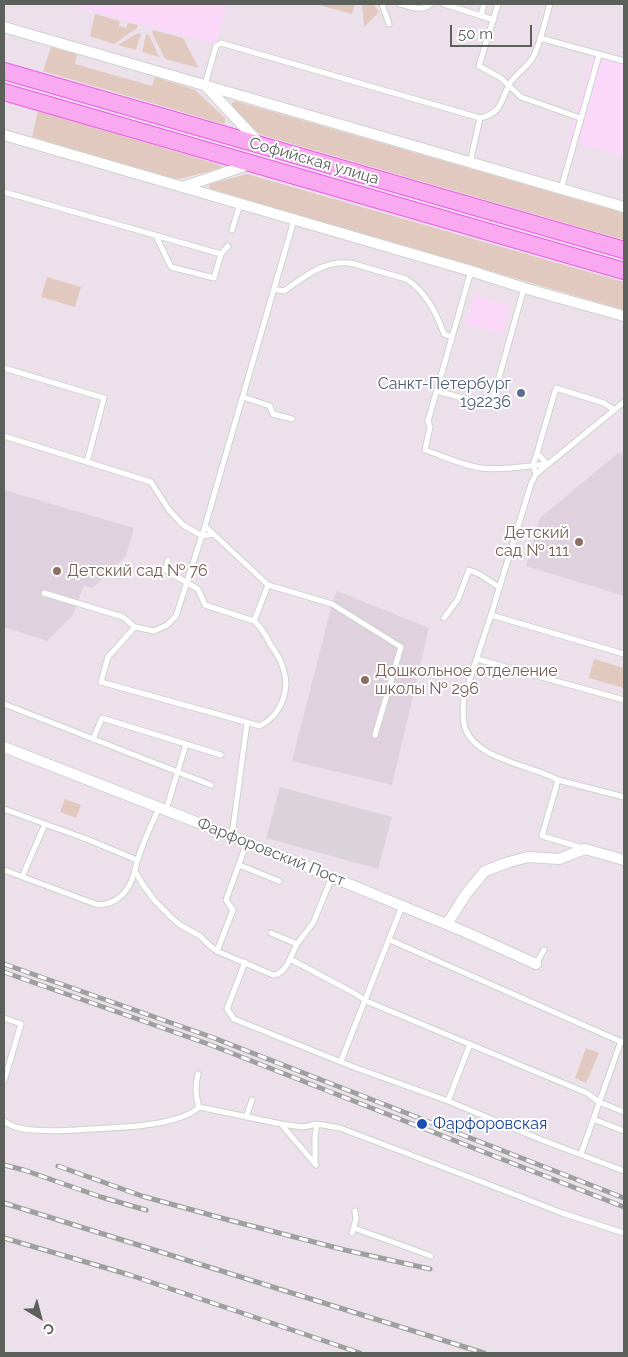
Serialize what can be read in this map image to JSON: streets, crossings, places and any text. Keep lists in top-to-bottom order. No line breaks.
{"streets":{"main road":["Софийская улица"],"street":["Фарфоровский Пост"]},"places":["Санкт-Петербург 192236","Детский сад № 111","Детский сад № 76","Дошкольное отделение школы № 296","Фарфоровская"],"scale_bar":"50 m","north":"bottom right"}
